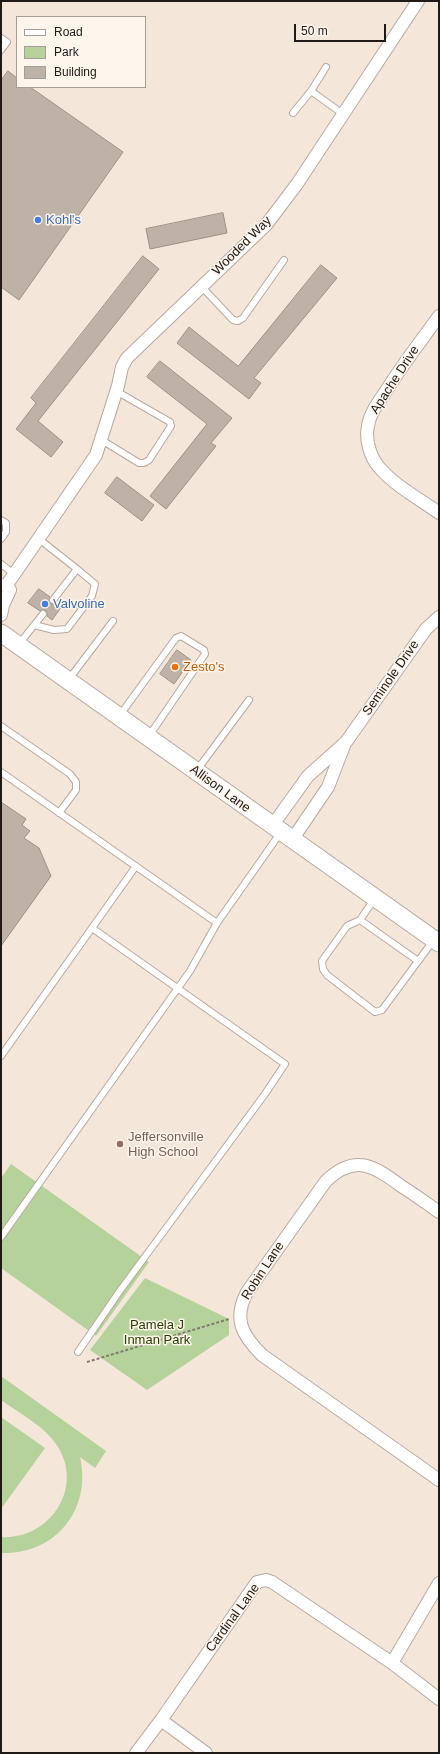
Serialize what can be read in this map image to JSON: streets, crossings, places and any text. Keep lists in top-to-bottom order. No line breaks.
{"streets":{"main road":["Allison Lane"],"street":["Wooded Way","Apache Drive","Seminole Drive","Robin Lane","Cardinal Lane"]},"crossings":[["Seminole Drive","Allison Lane"]],"parks":["Pamela J Inman Park"],"places":["Kohl's","Valvoline","Zesto's","Jeffersonville High School"],"legend":["Road","Park","Building"],"scale_bar":"50 m"}
